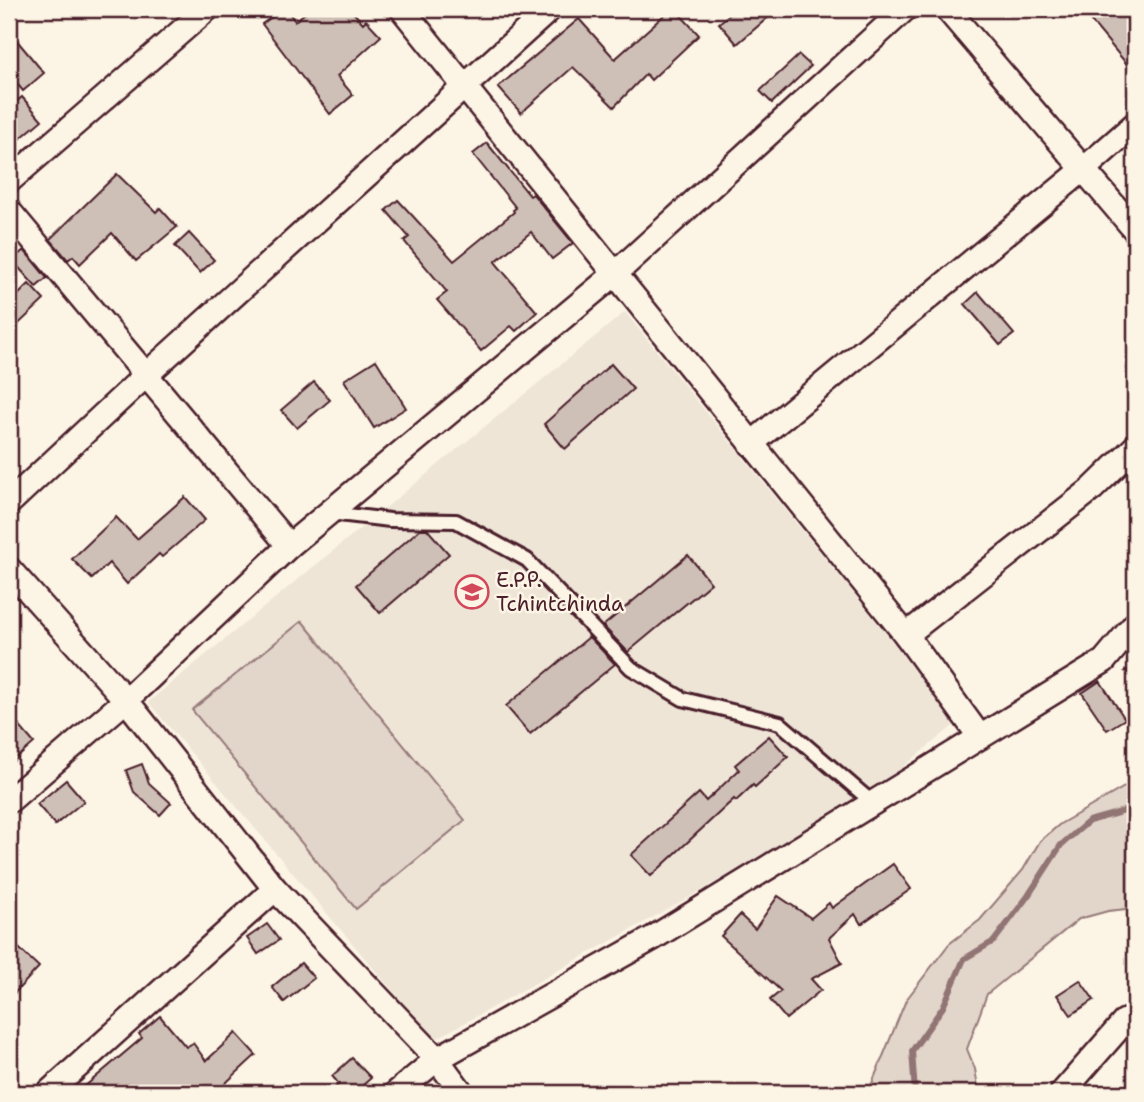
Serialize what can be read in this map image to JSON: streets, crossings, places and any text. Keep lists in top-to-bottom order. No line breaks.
{"places":{"school or university":["E.P.P. Tchintchinda"]}}
